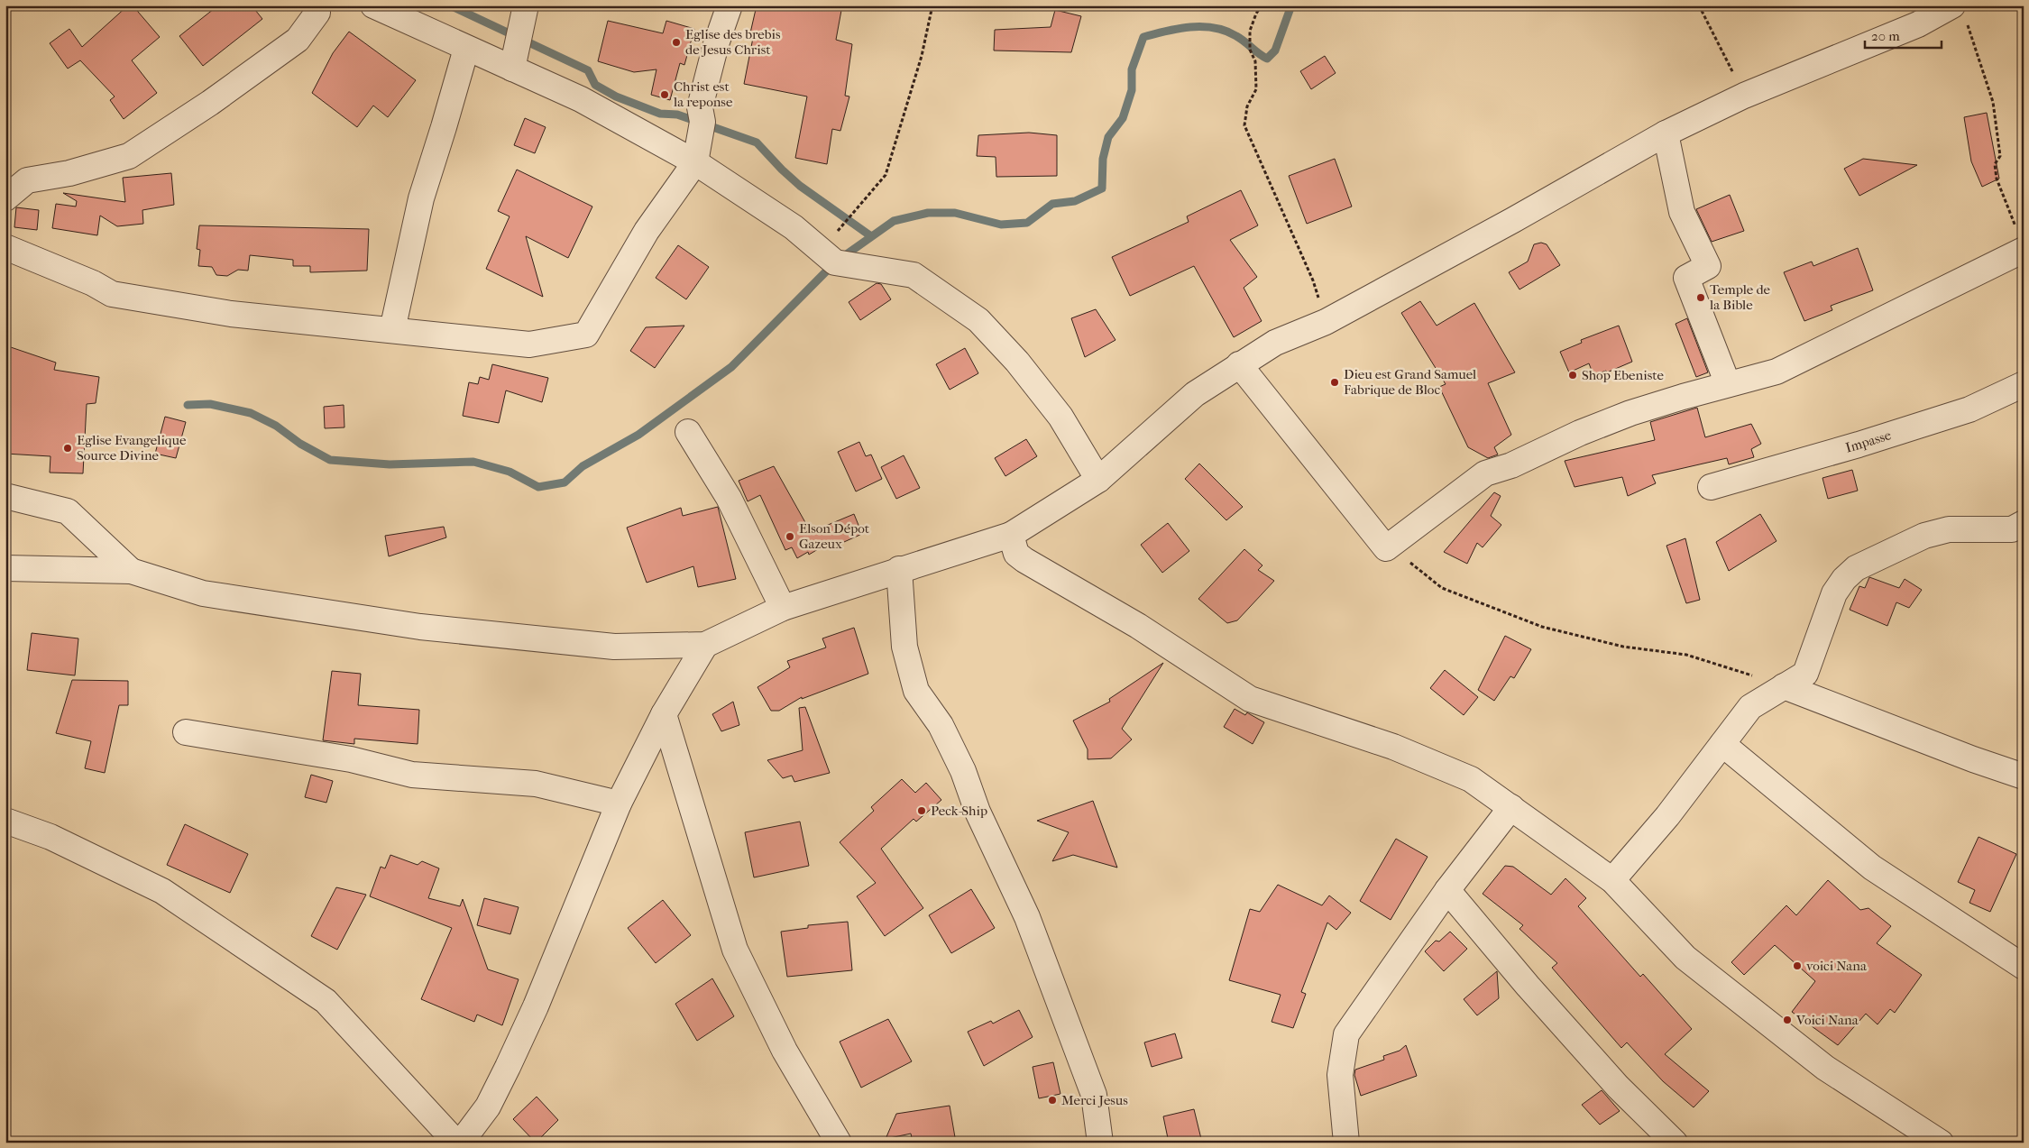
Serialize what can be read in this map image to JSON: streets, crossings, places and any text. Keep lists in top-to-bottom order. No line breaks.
{"streets":{"street":["Impasse"]},"places":["Eglise des brebis de Jesus Christ","Christ est la reponse","Temple de la Bible","Shop Ebeniste","Dieu est Grand Samuel Fabrique de Bloc","Eglise Evangelique Source Divine","Elson Dépot Gazeux","Peck-Ship","voici Nana","Voici Nana","Merci Jesus"],"scale_bar":"20 m"}
